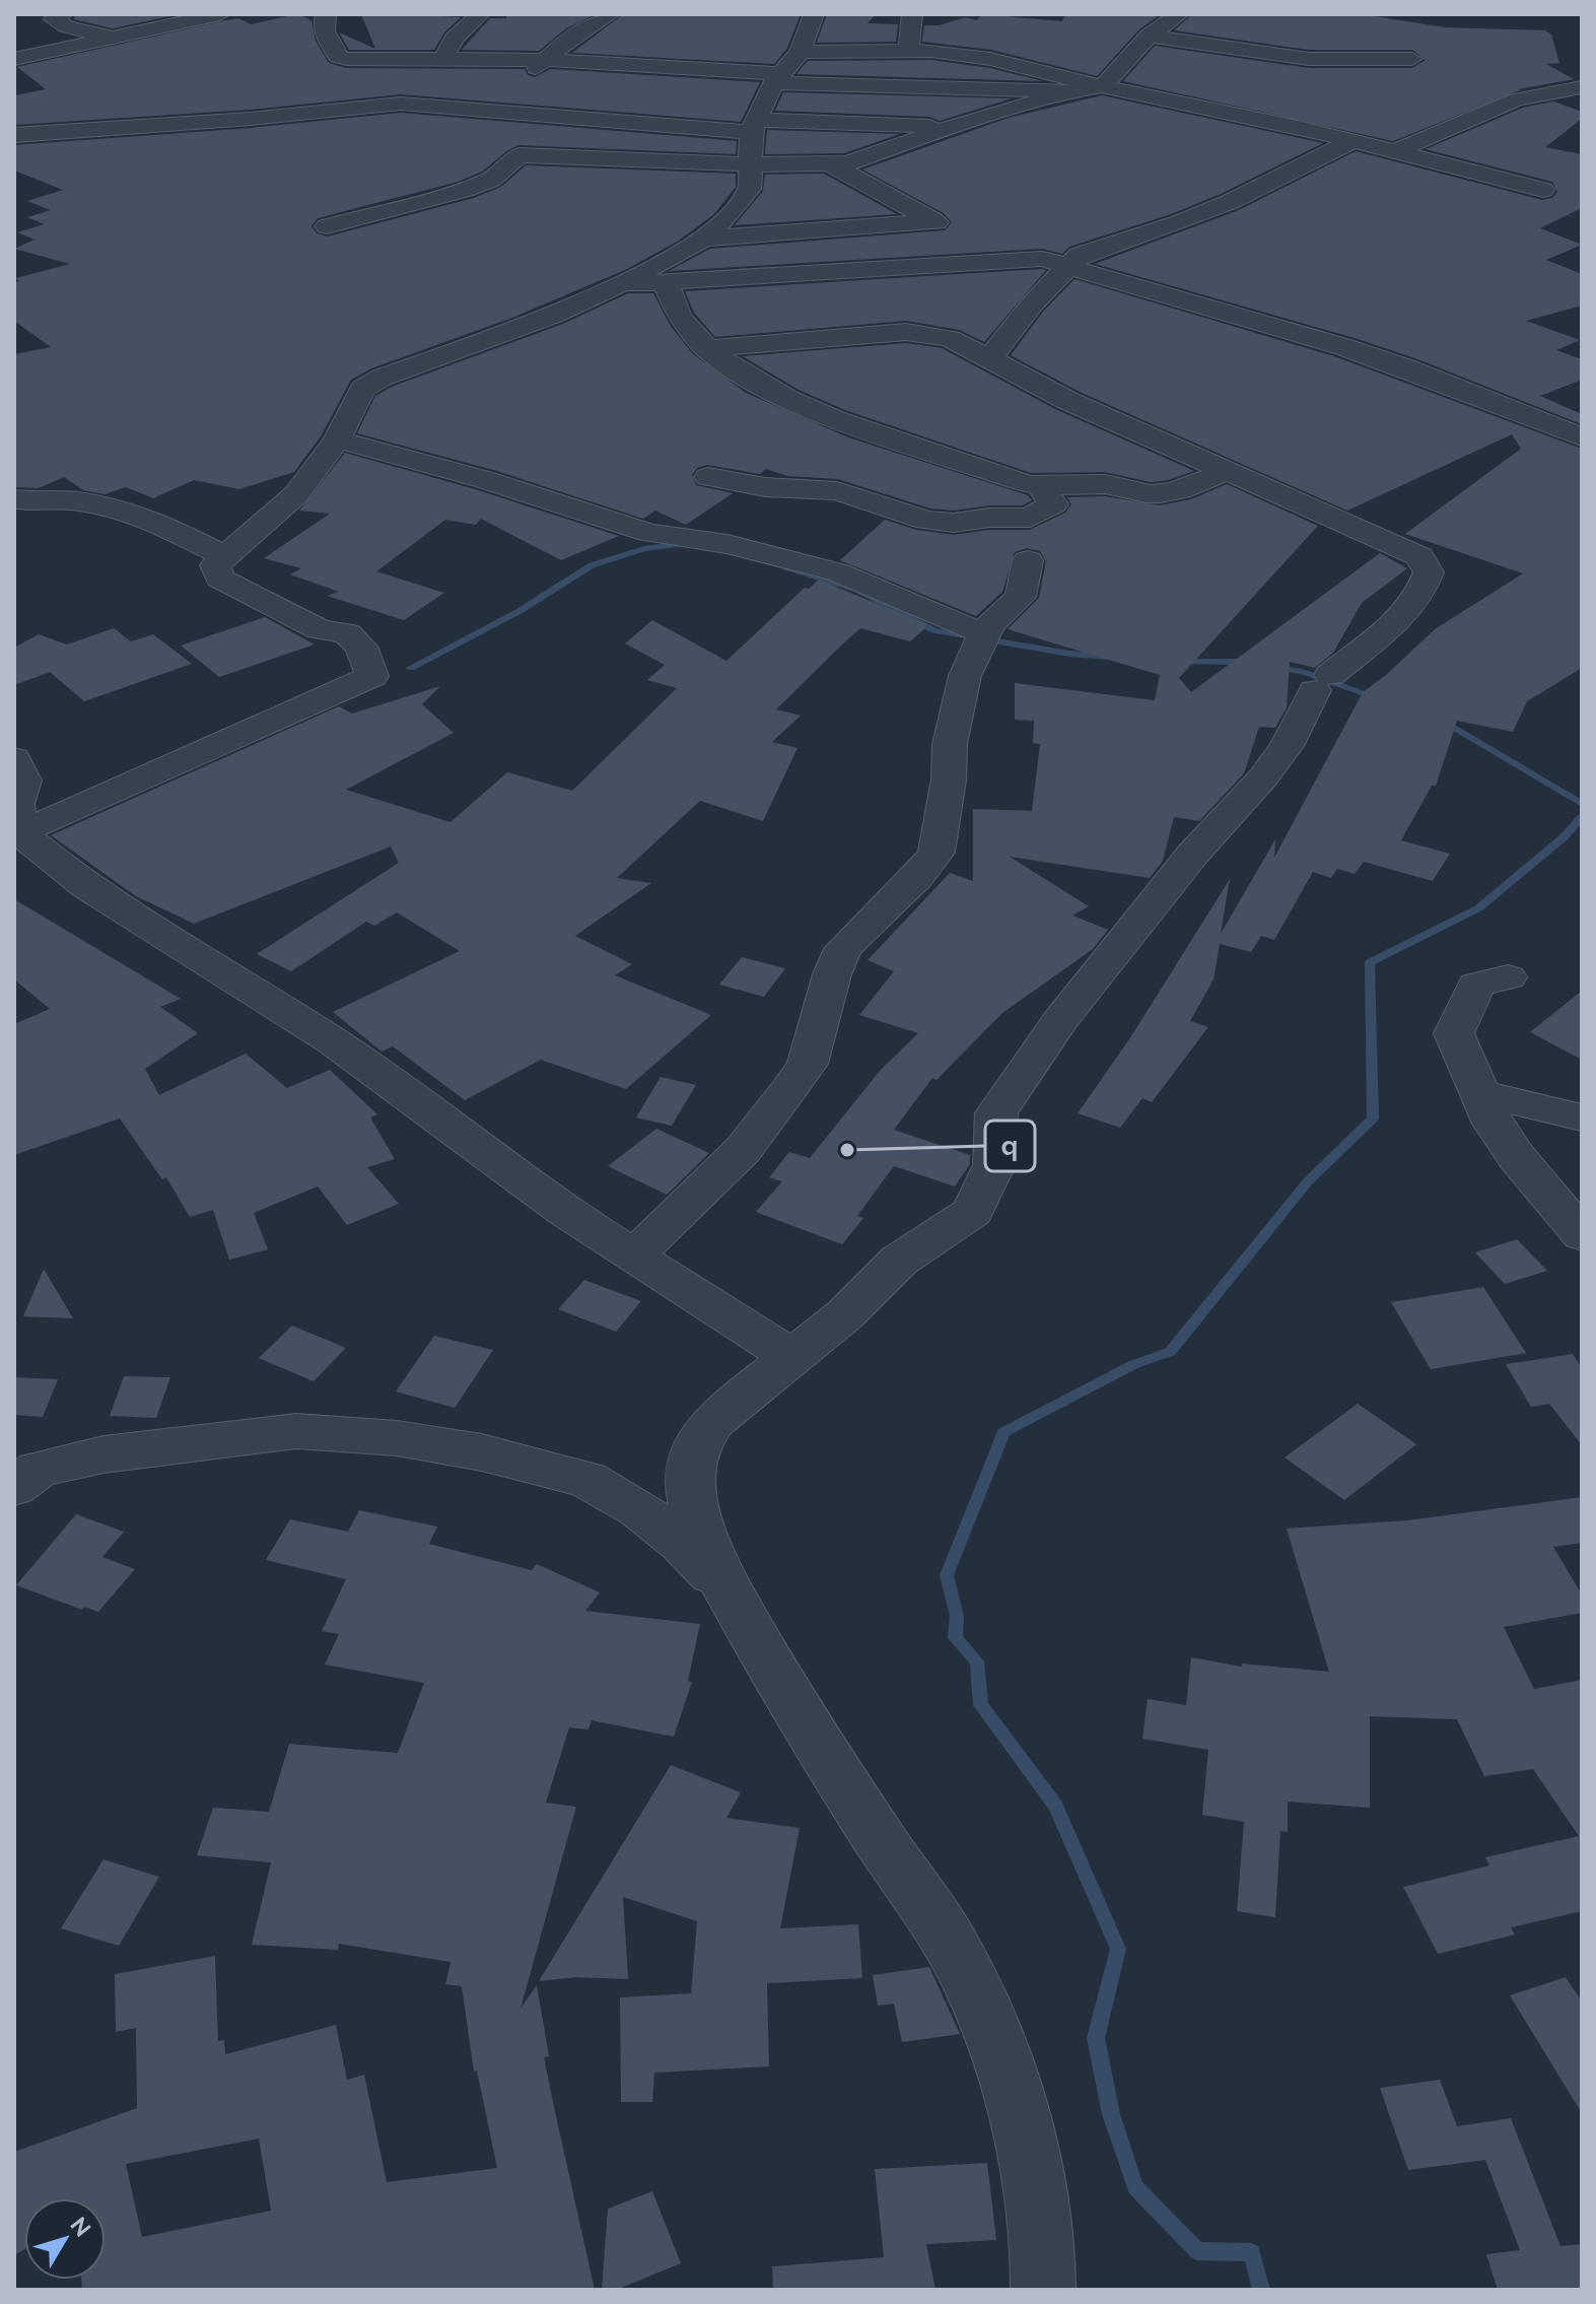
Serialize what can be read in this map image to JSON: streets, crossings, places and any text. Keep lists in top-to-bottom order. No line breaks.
{"places":["q"],"north":"top right"}
